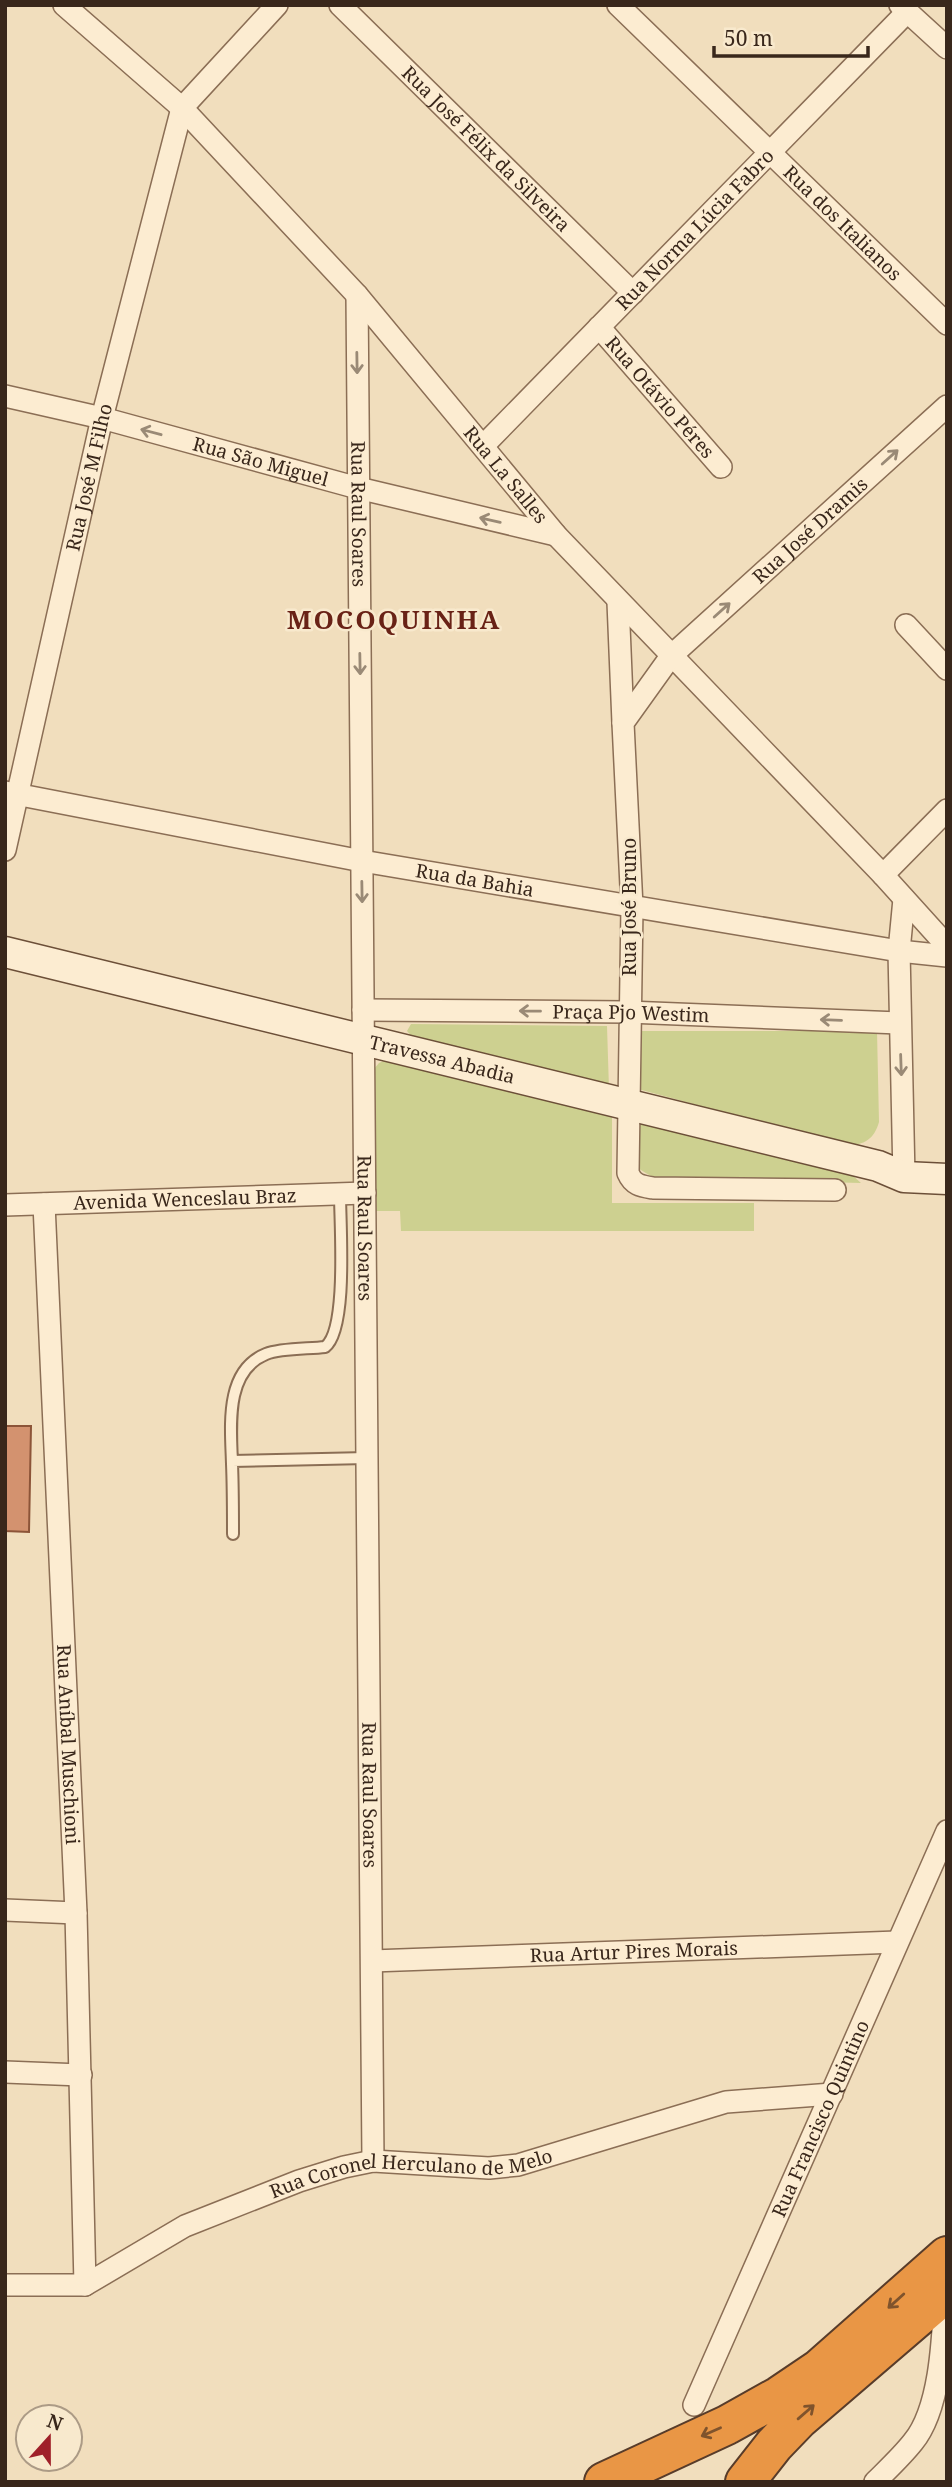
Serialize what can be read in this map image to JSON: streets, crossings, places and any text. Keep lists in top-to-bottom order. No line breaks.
{"streets":{"street":["Rua José Félix da Silveira","Rua dos Italianos","Rua Norma Lúcia Fabro","Rua Otávio Péres","Rua São Miguel","Rua La Salles","Rua José M Filho","Rua Raul Soares","Rua José Dramis","Rua da Bahia","Rua José Bruno","Praça Pjo Westim","Travessa Abadia","Avenida Wenceslau Braz","Rua Aníbal Muschioni","Rua Artur Pires Morais","Rua Francisco Quintino","Rua Coronel Herculano de Melo"]},"crossings":[["Rua José Félix da Silveira","Rua Norma Lúcia Fabro"],["Rua dos Italianos","Rua Norma Lúcia Fabro"],["Rua Norma Lúcia Fabro","Rua Otávio Péres"],["Rua Norma Lúcia Fabro","Rua La Salles"],["Rua São Miguel","Rua La Salles"],["Rua São Miguel","Rua José M Filho"],["Rua São Miguel","Rua Raul Soares"],["Rua La Salles","Rua José M Filho"],["Rua La Salles","Rua Raul Soares"],["Rua La Salles","Rua José Dramis"],["Rua La Salles","Rua José Bruno"],["Rua José M Filho","Rua da Bahia"],["Rua Raul Soares","Rua da Bahia"],["Rua Raul Soares","Praça Pjo Westim"],["Rua Raul Soares","Travessa Abadia"],["Rua Raul Soares","Avenida Wenceslau Braz"],["Rua Raul Soares","Rua Artur Pires Morais"],["Rua Raul Soares","Rua Coronel Herculano de Melo"],["Rua da Bahia","Rua José Bruno"],["Rua José Bruno","Praça Pjo Westim"],["Rua José Bruno","Travessa Abadia"],["Praça Pjo Westim","Travessa Abadia"],["Avenida Wenceslau Braz","Rua Aníbal Muschioni"],["Rua Aníbal Muschioni","Rua Coronel Herculano de Melo"],["Rua Artur Pires Morais","Rua Francisco Quintino"],["Rua Francisco Quintino","Rua Coronel Herculano de Melo"]],"one_way":["Rua São Miguel","Rua Raul Soares","Rua José Dramis","Praça Pjo Westim"],"districts":["MOCOQUINHA"],"scale_bar":"50 m","north":"top"}
